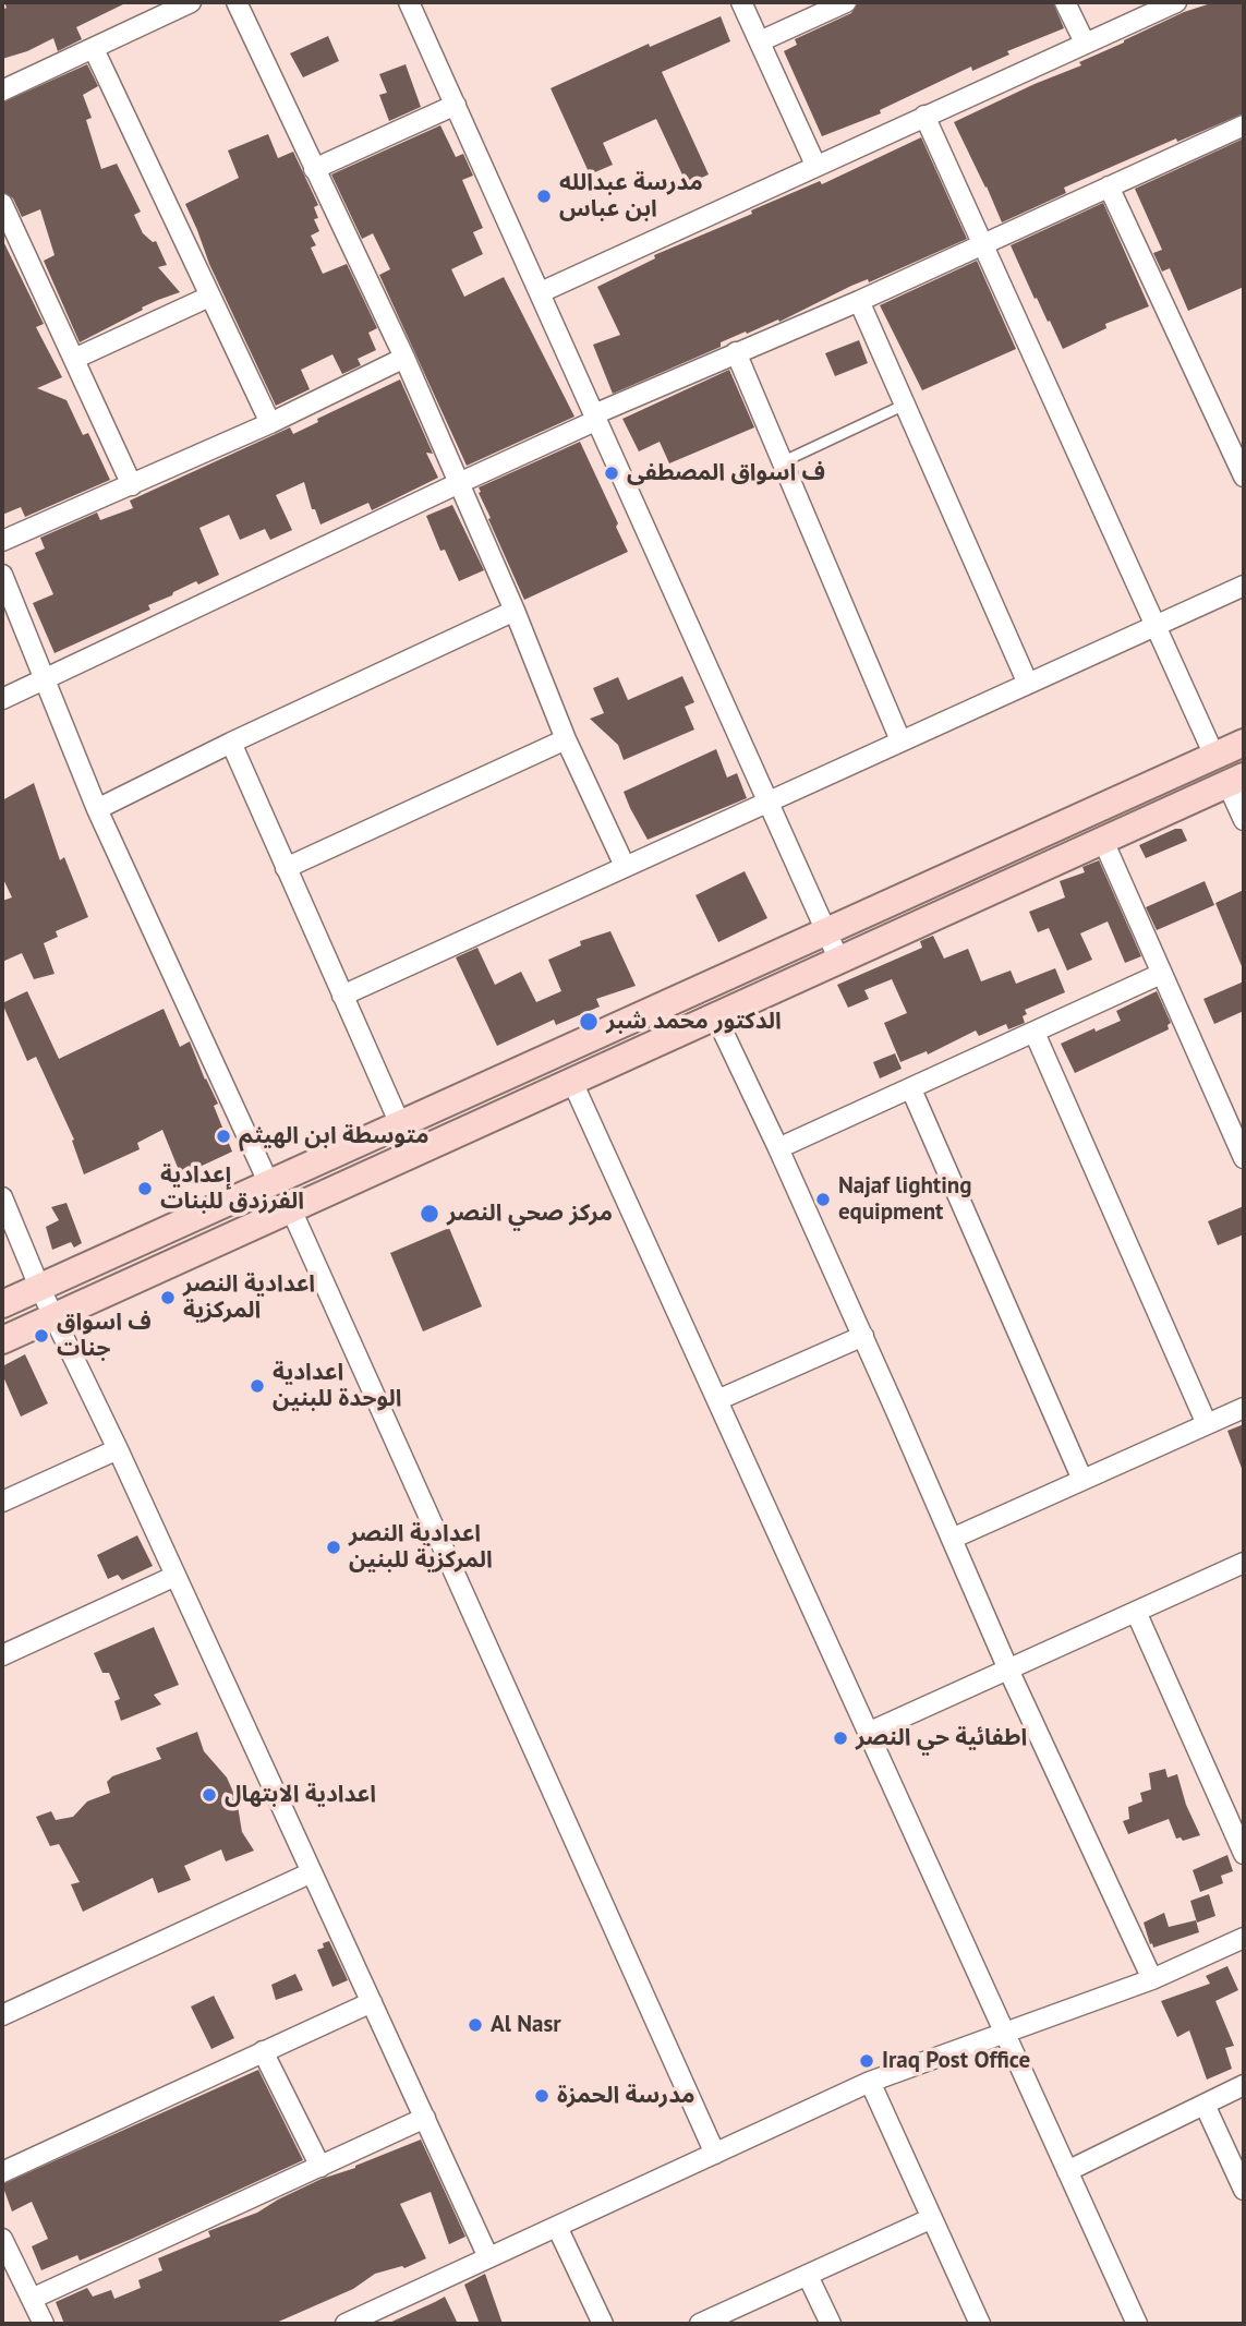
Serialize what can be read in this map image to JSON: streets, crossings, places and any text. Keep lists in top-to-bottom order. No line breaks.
{"places":["مدرسة عبدالله ابن عباس","ف اسواق المصطفى","الدكتور محمد شبر","متوسطة ابن الهيثم","إعدادية الفرزدق للبنات","Najaf lighting equipment","مركز صحي النصر","اعدادية النصر المركزية","ف اسواق جنات","اعدادية الوحدة للبنين","اعدادية النصر المركزية للبنين","اطفائية حي النصر","اعدادية الابتهال","Al Nasr","Iraq Post Office","مدرسة الحمزة"]}
